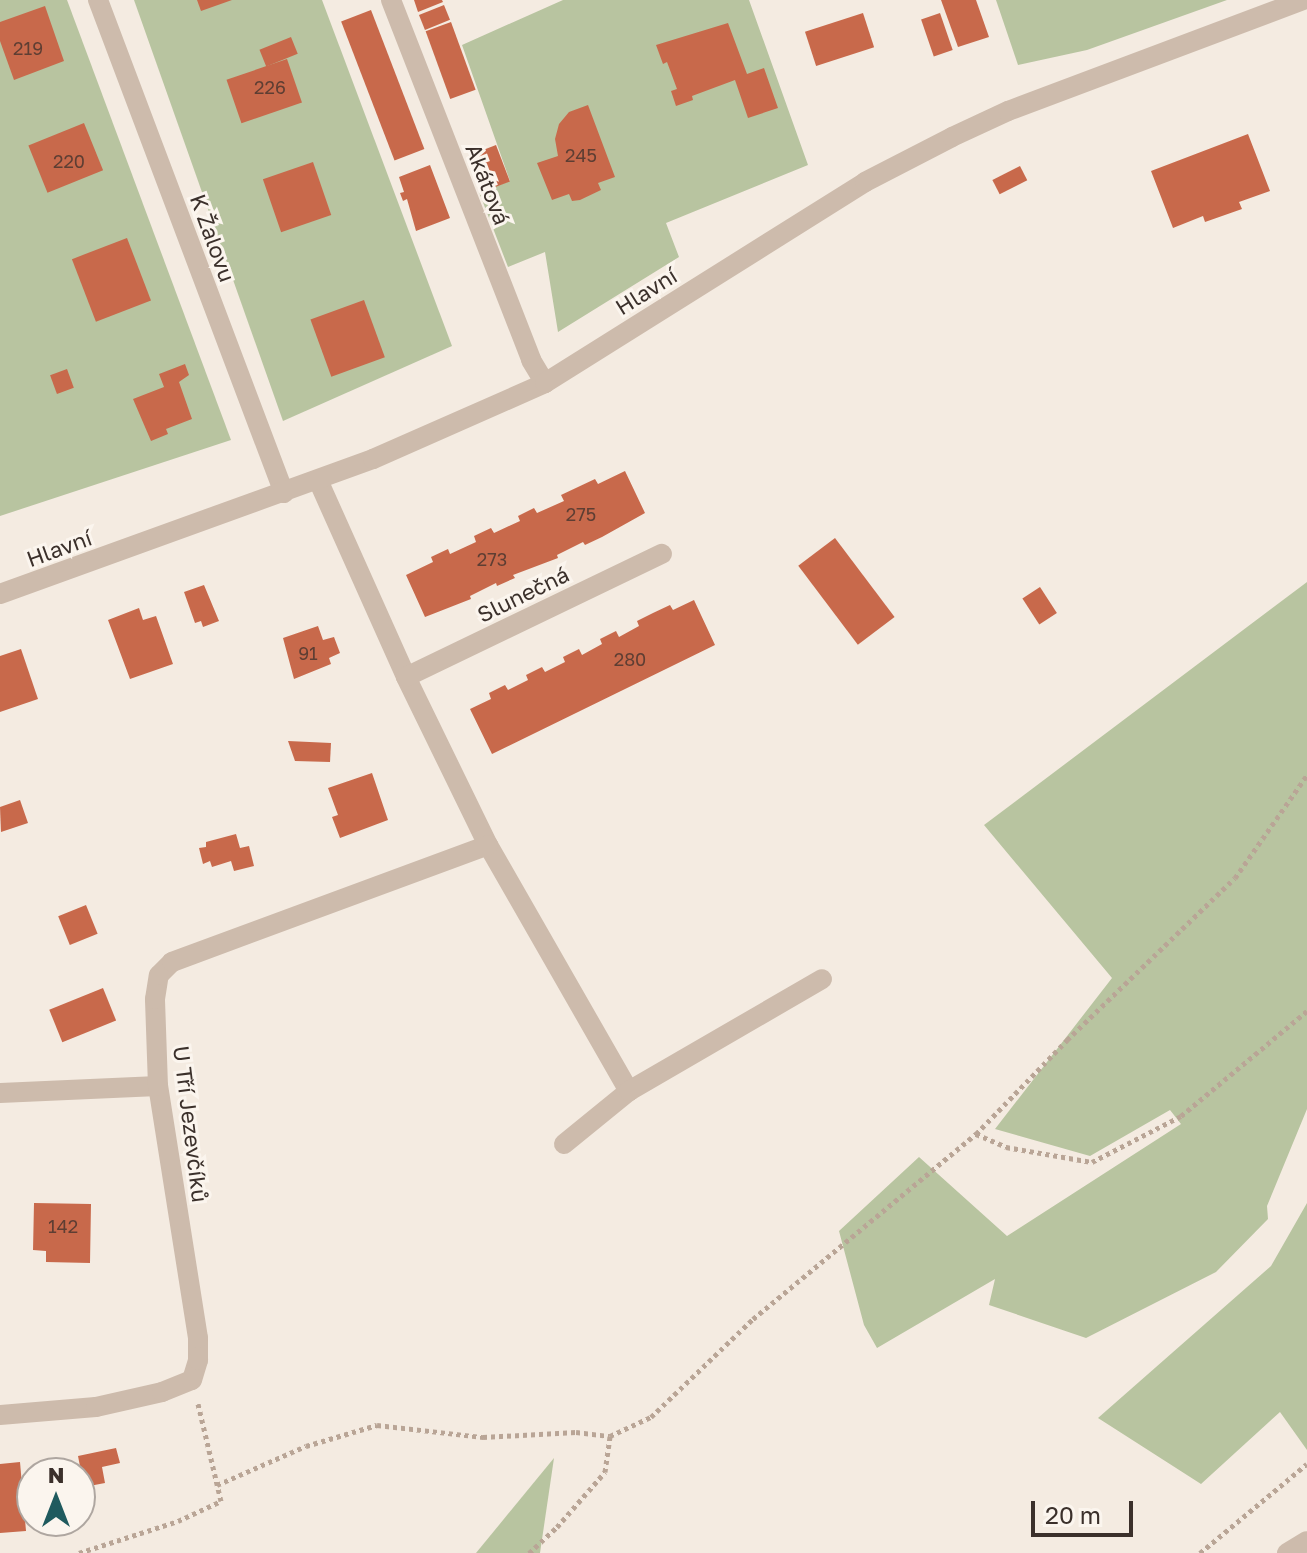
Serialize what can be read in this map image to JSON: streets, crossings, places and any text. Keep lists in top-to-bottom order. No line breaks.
{"streets":{"street":["Akátová","K Žalovu","Hlavní","Slunečná","U Tří Jezevčíků"]},"crossings":[["Akátová","Hlavní"],["K Žalovu","Hlavní"]],"house_numbers":["219","226","245","220","275","273","91","280","142"],"scale_bar":"20 m","north":"top"}
